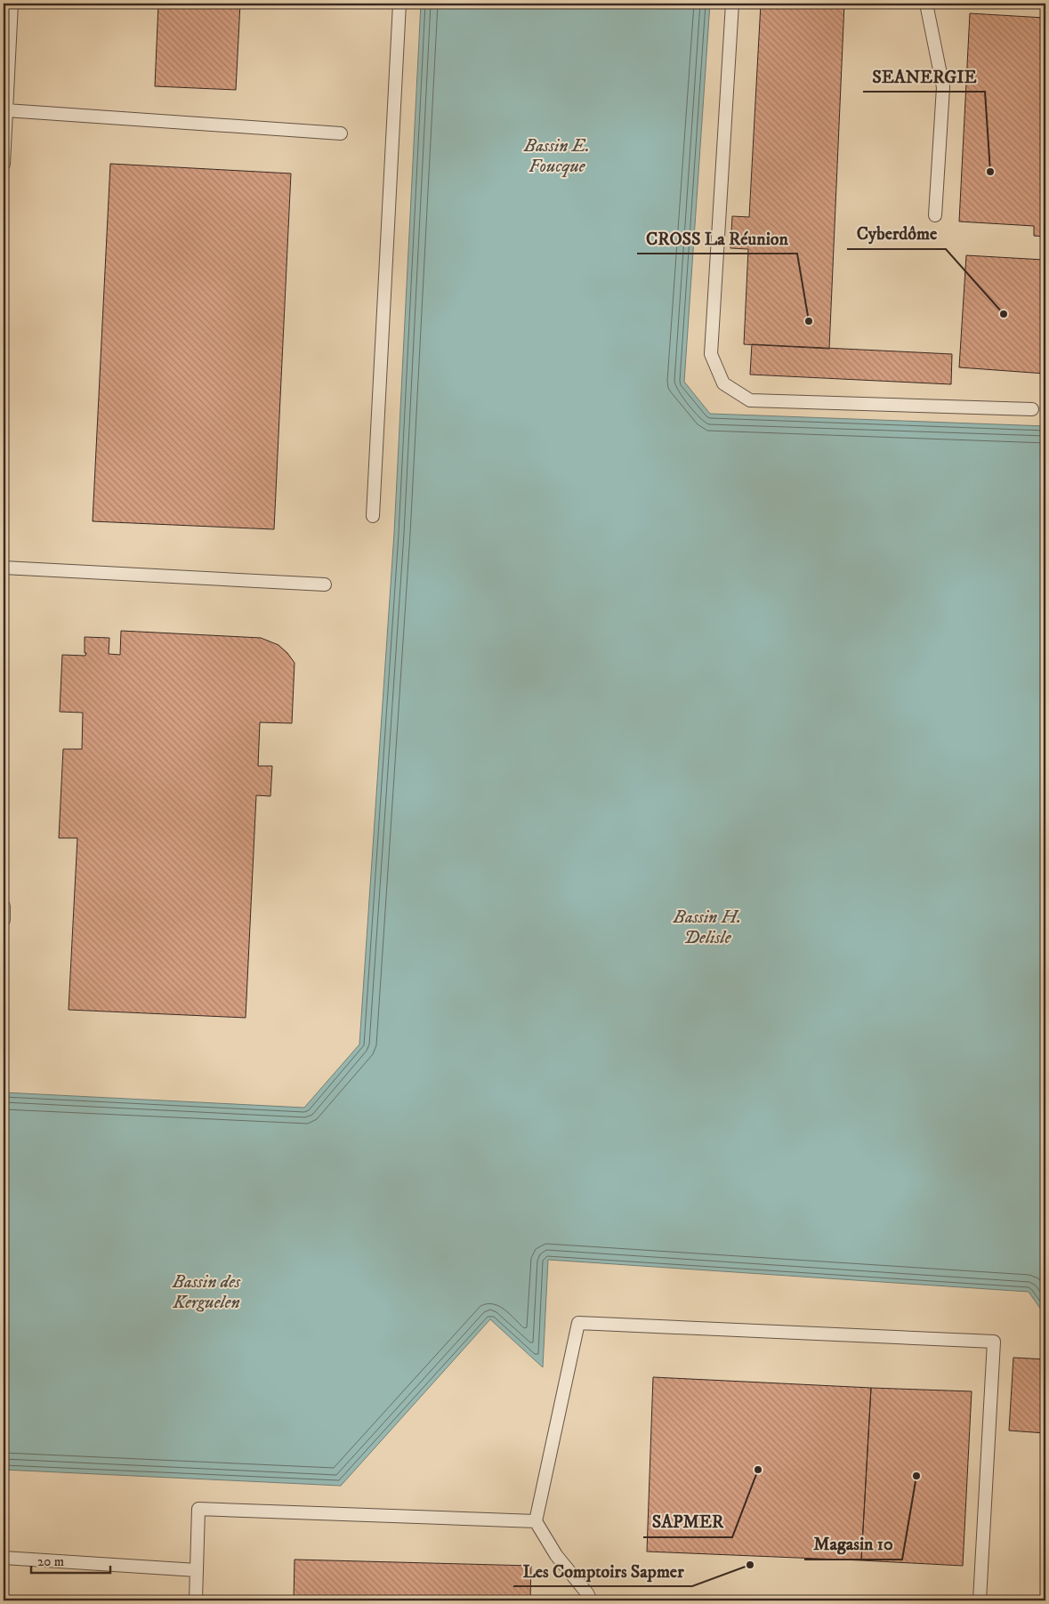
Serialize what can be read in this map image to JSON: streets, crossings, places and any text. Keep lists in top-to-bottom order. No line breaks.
{"water":["Bassin E. Foucque","Bassin H. Delisle","Bassin des Kerguelen"],"places":["SEANERGIE","Cyberdôme","CROSS La Réunion","SAPMER","Magasin 10","Les Comptoirs Sapmer"],"scale_bar":"20 m"}
